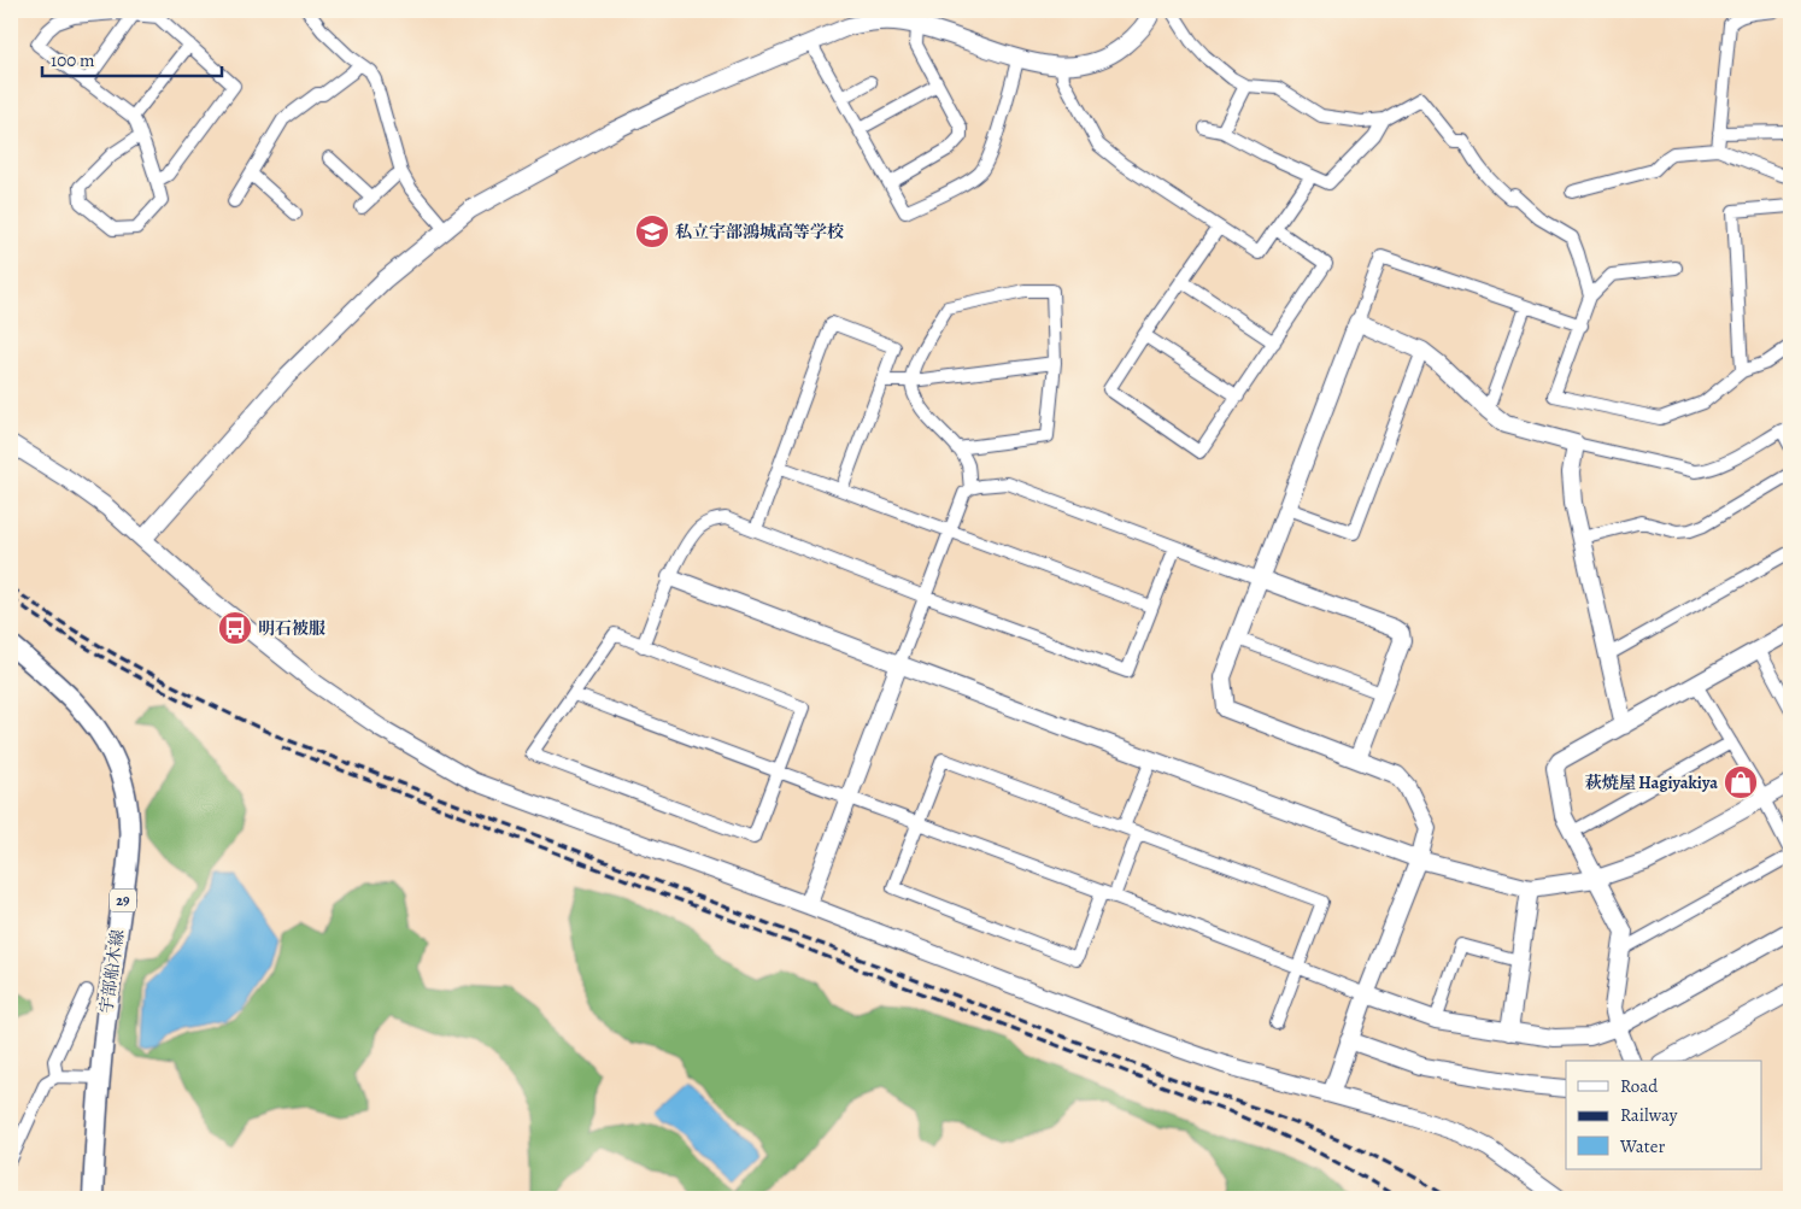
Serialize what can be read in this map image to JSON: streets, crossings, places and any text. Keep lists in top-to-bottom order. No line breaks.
{"streets":{"main road":["29","宇部船木線"]},"places":{"school or university":["私立宇部鴻城高等学校"],"bus stop":["明石被服"],"shop":["萩焼屋 Hagiyakiya"]},"legend":["Road","Railway","Water"],"scale_bar":"100 m"}
